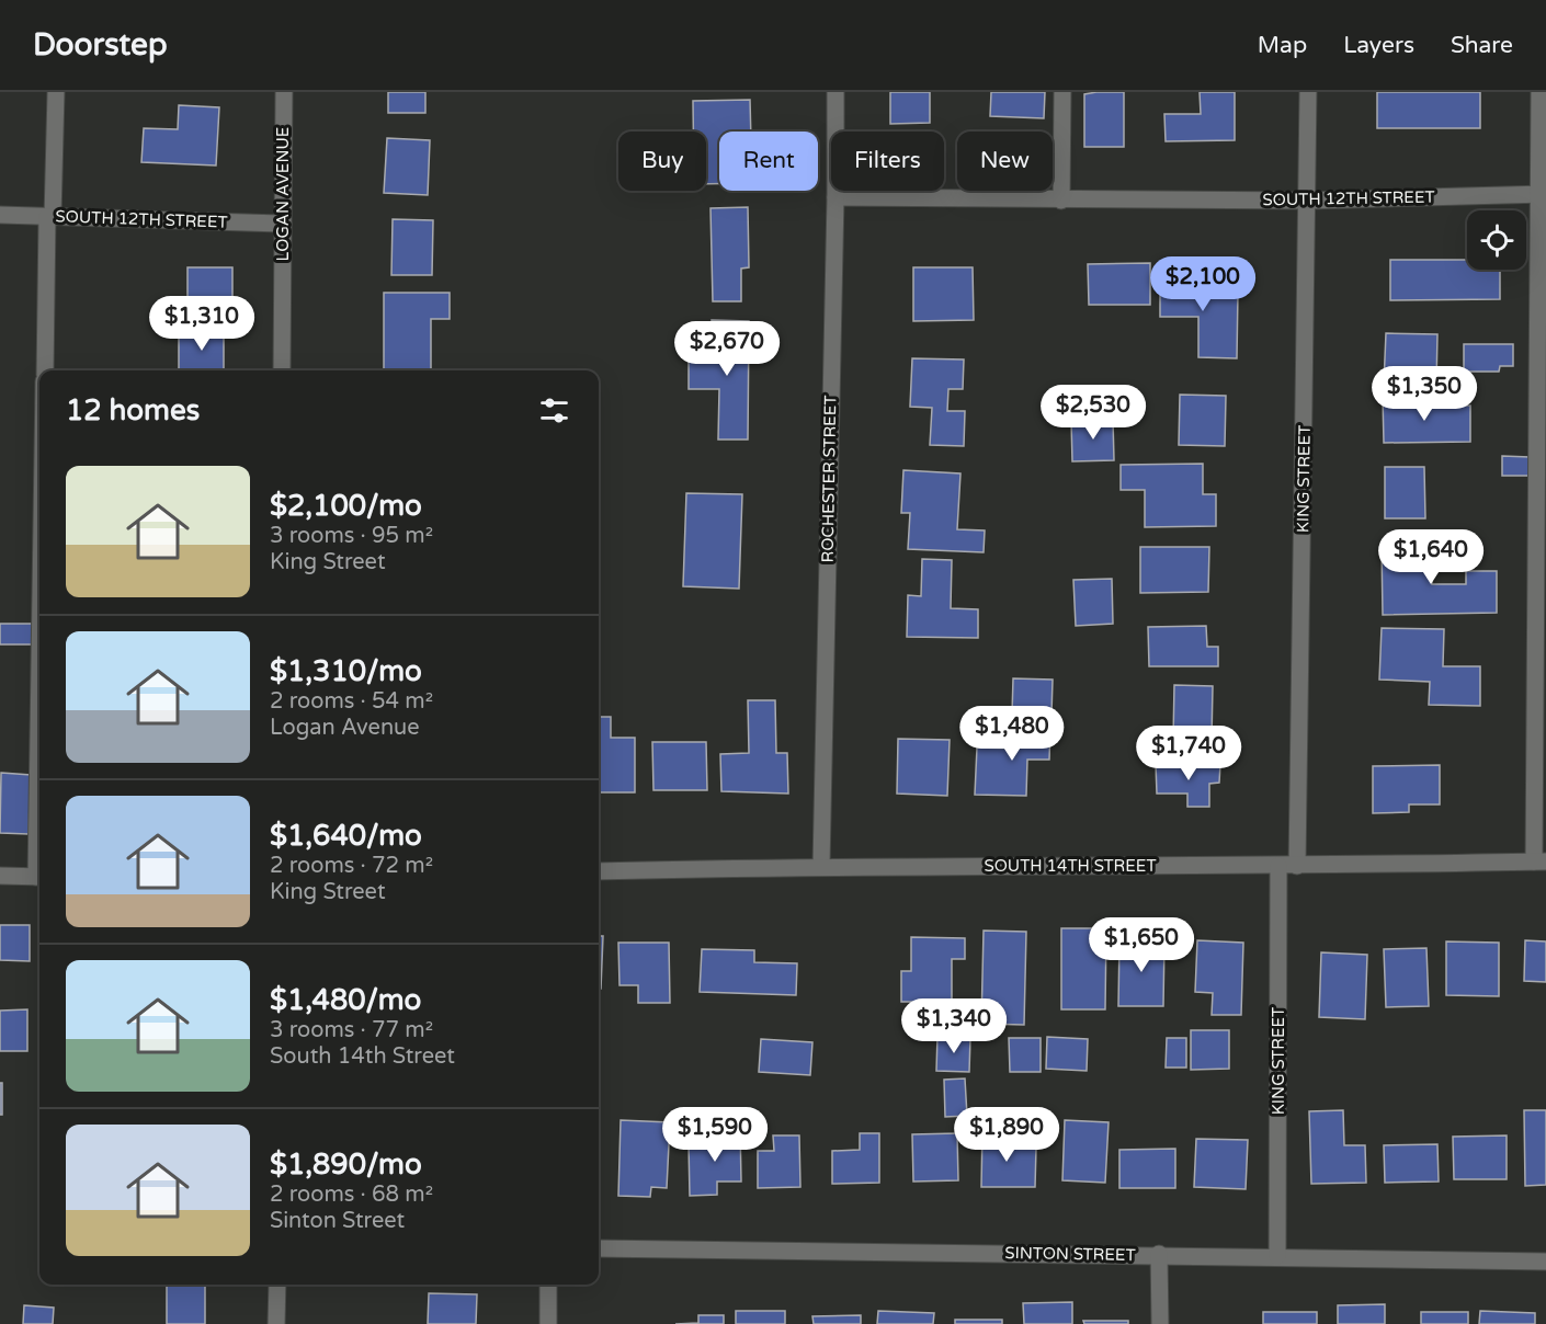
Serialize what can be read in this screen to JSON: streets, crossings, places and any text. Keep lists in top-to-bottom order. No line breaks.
{"streets":{"street":["LOGAN AVENUE","SOUTH 12TH STREET","ROCHESTER STREET","KING STREET","SOUTH 14TH STREET","SINTON STREET"]},"crossings":[["LOGAN AVENUE","SOUTH 12TH STREET"],["SOUTH 12TH STREET","ROCHESTER STREET"],["SOUTH 12TH STREET","KING STREET"],["ROCHESTER STREET","SOUTH 14TH STREET"],["KING STREET","SOUTH 14TH STREET"],["KING STREET","SINTON STREET"]],"page":{"header":"Doorstep","nav":["Map","Layers","Share"],"chip":["Buy","Rent","Filters","New"],"price":["$2,100","$1,310","$2,670","$1,350","$2,530","$1,640","$1,480","$1,740","$1,650","$1,340","$1,590","$1,890"],"heading":"12 homes","list":[{"name":"$2,100/mo","note":"3 rooms · 95 m² · King Street"},{"name":"$1,310/mo","note":"2 rooms · 54 m² · Logan Avenue"},{"name":"$1,640/mo","note":"2 rooms · 72 m² · King Street"},{"name":"$1,480/mo","note":"3 rooms · 77 m² · South 14th Street"},{"name":"$1,890/mo","note":"2 rooms · 68 m² · Sinton Street"}]}}
